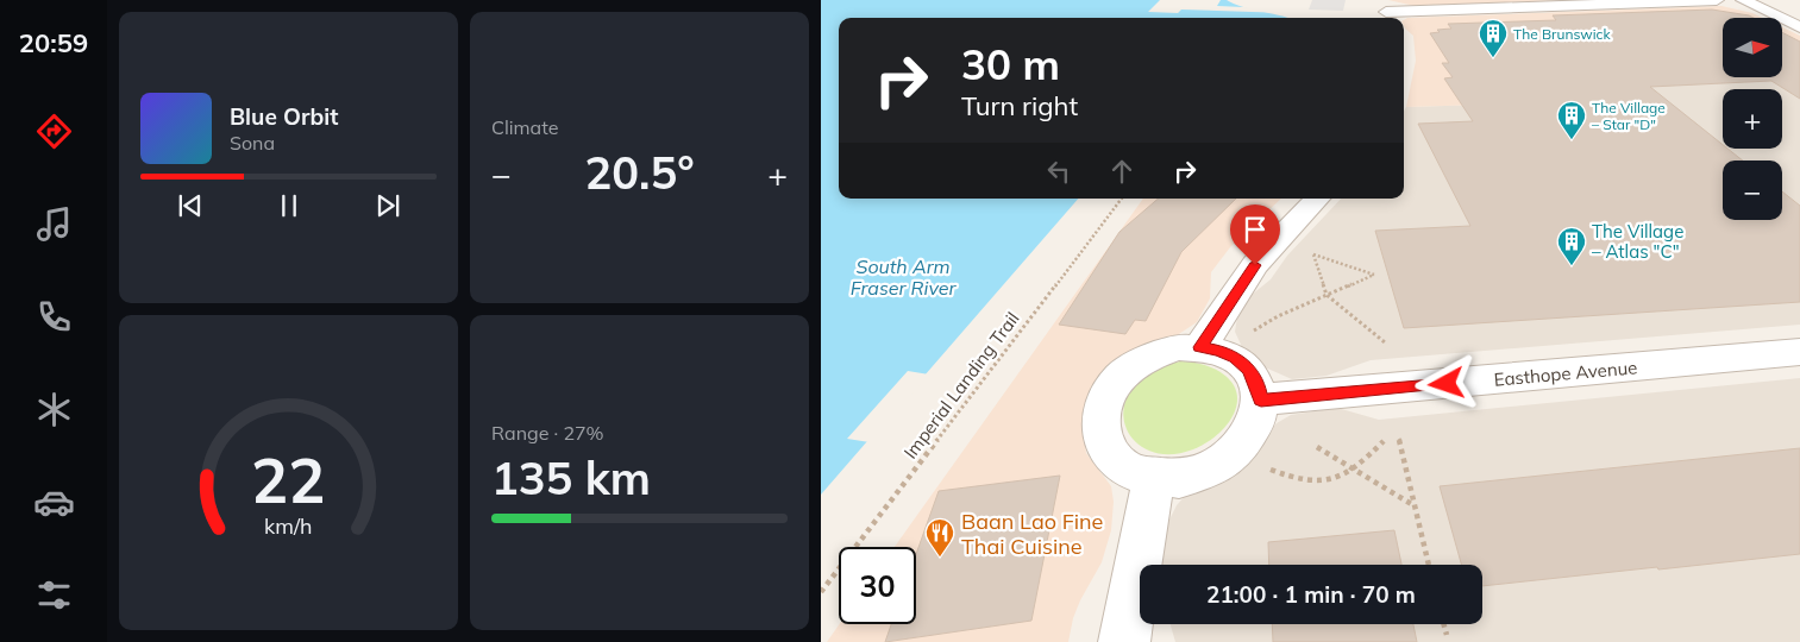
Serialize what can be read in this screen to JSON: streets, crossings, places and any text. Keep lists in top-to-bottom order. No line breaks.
{"streets":{"street":["Easthope Avenue"],"path":["Imperial Landing Trail"]},"water":["South Arm Fraser River"],"places":{"building":["The Brunswick","The Village – Star \"D\"","The Village – Atlas \"C\""],"restaurant":["Baan Lao Fine Thai Cuisine"]},"north":"right","page":{"tabs":"20:59","tile":["Climate",["Range · 27%","135 km"]],"map_buttons":["+","−"],"turn":["30 m","Turn right"],"song":["Blue Orbit","Sona"],"heat":["−","20.5°","+"],"limit":"30","trip":"21:00 · 1 min · 70 m","gauge":["22","km/h"]}}
